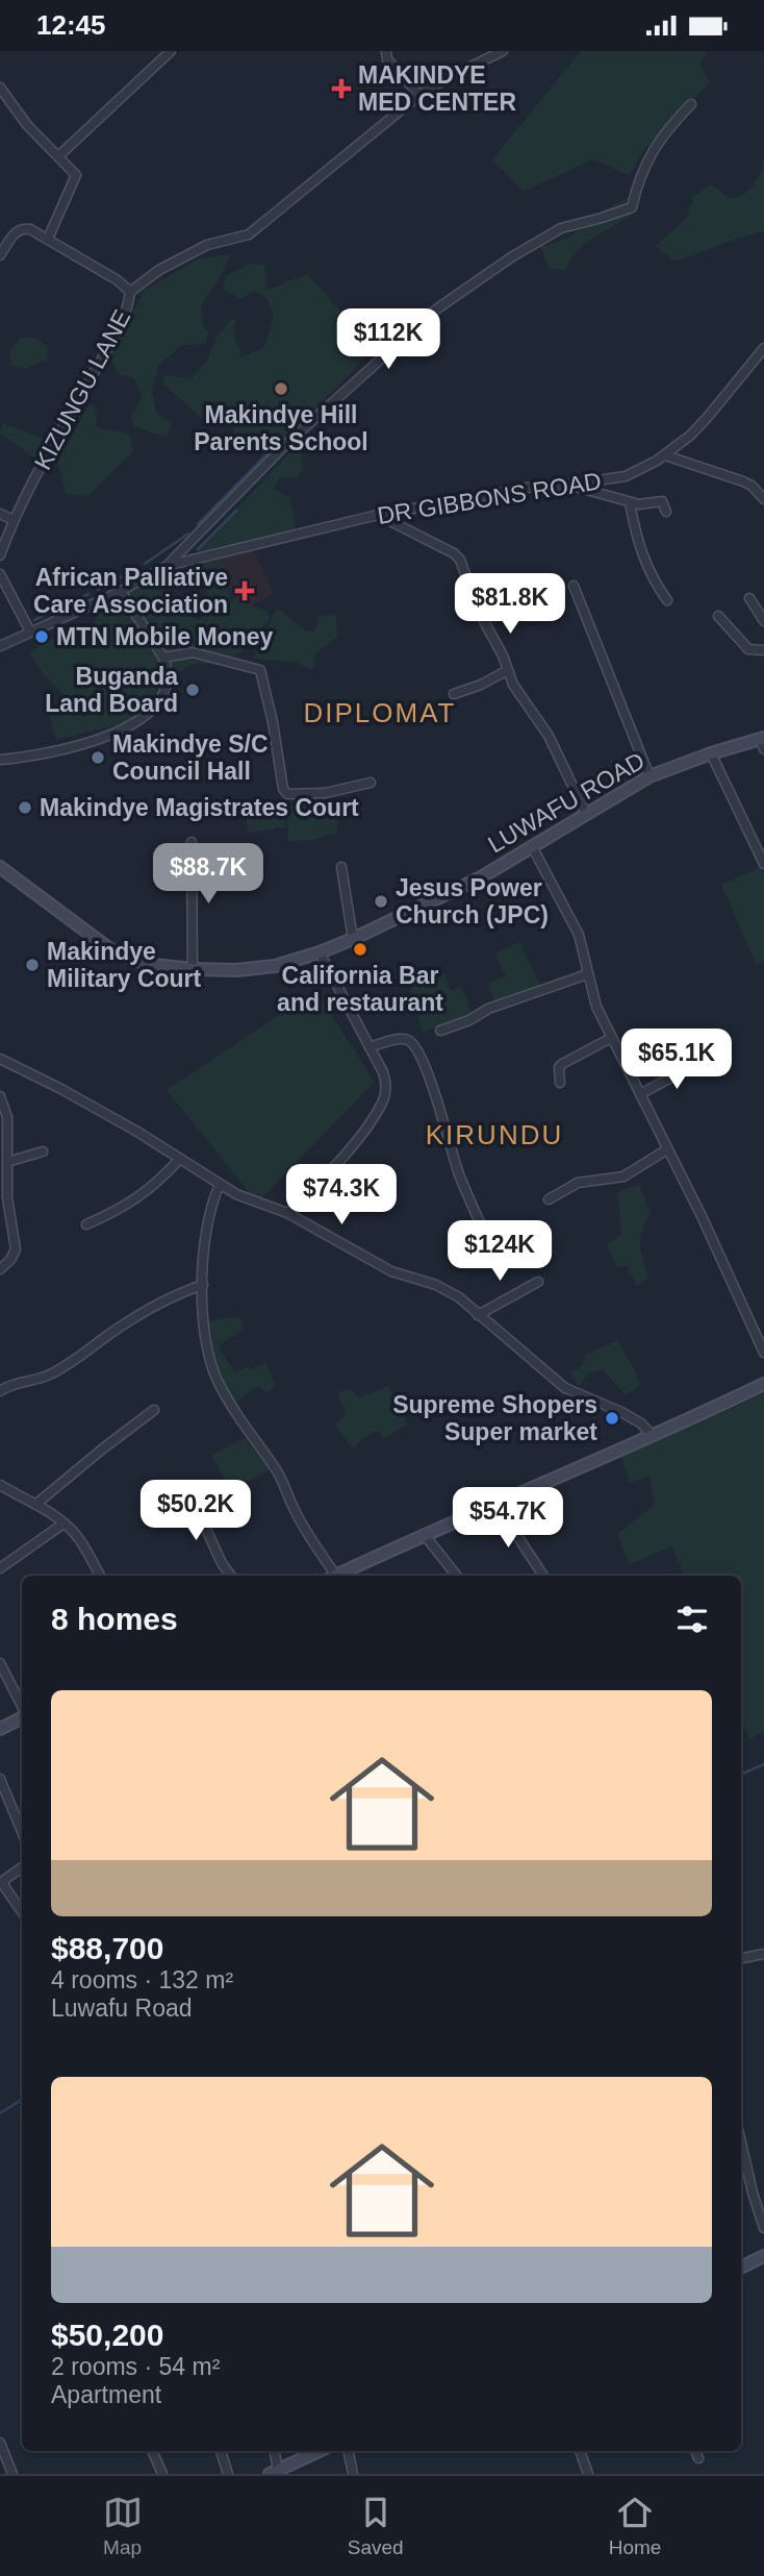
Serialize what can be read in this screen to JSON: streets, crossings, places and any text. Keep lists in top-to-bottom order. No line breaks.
{"streets":{"street":["KIZUNGU LANE","DR GIBBONS ROAD","LUWAFU ROAD"]},"districts":["DIPLOMAT","KIRUNDU"],"places":{"health":["MAKINDYE MED CENTER","African Palliative Care Association"],"other":["Makindye Hill Parents School","MTN Mobile Money","Buganda Land Board","Makindye S/C Council Hall","Makindye Magistrates Court","Jesus Power Church (JPC)","California Bar and restaurant","Makindye Military Court","Supreme Shopers Super market"]},"page":{"status":"12:45","price":["$112K","$81.8K","$88.7K","$65.1K","$74.3K","$124K","$50.2K","$54.7K"],"heading":"8 homes","list":[{"name":"$88,700","note":"4 rooms · 132 m² · Luwafu Road"},{"name":"$50,200","note":"2 rooms · 54 m² · Apartment"}],"tabs":["Map","Saved","Home"]}}
